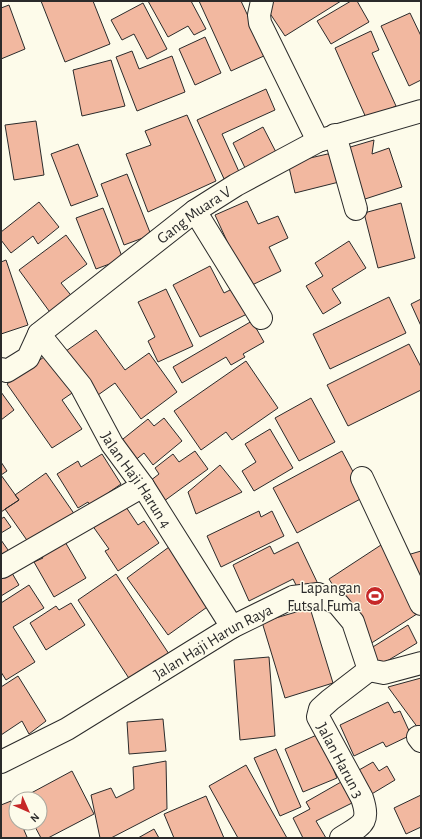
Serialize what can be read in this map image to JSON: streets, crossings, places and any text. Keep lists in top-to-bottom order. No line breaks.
{"streets":{"street":["Gang Muara V","Jalan Haji Harun 4","Jalan Haji Harun Raya","Jalan Harun 3"]},"crossings":[["Gang Muara V","Jalan Haji Harun 4"],["Jalan Haji Harun 4","Jalan Haji Harun Raya"],["Jalan Haji Harun Raya","Jalan Harun 3"]],"places":{"sports":["Lapangan Futsal Fuma"]},"north":"bottom right"}
